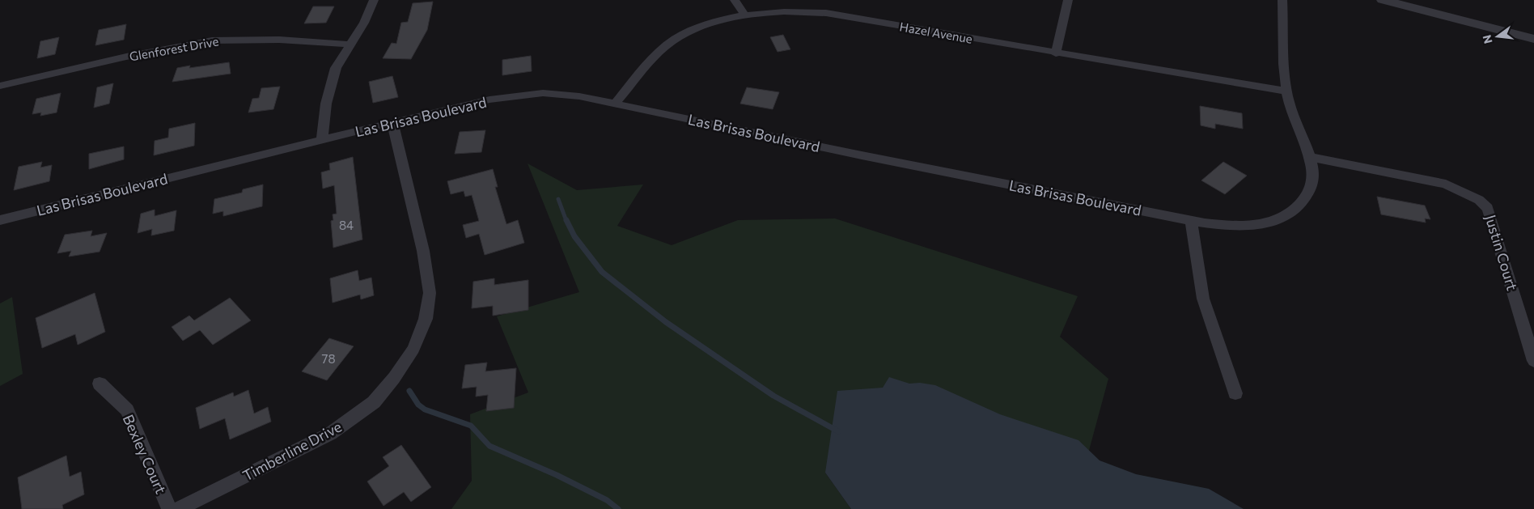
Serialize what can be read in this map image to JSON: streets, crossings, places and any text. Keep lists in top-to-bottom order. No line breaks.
{"streets":{"street":["Hazel Avenue","Glenforest Drive","Las Brisas Boulevard","Justin Court","Timberline Drive","Bexley Court"]},"crossings":[["Hazel Avenue","Las Brisas Boulevard"],["Las Brisas Boulevard","Justin Court"],["Las Brisas Boulevard","Timberline Drive"]],"house_numbers":["84","78"],"north":"left"}
